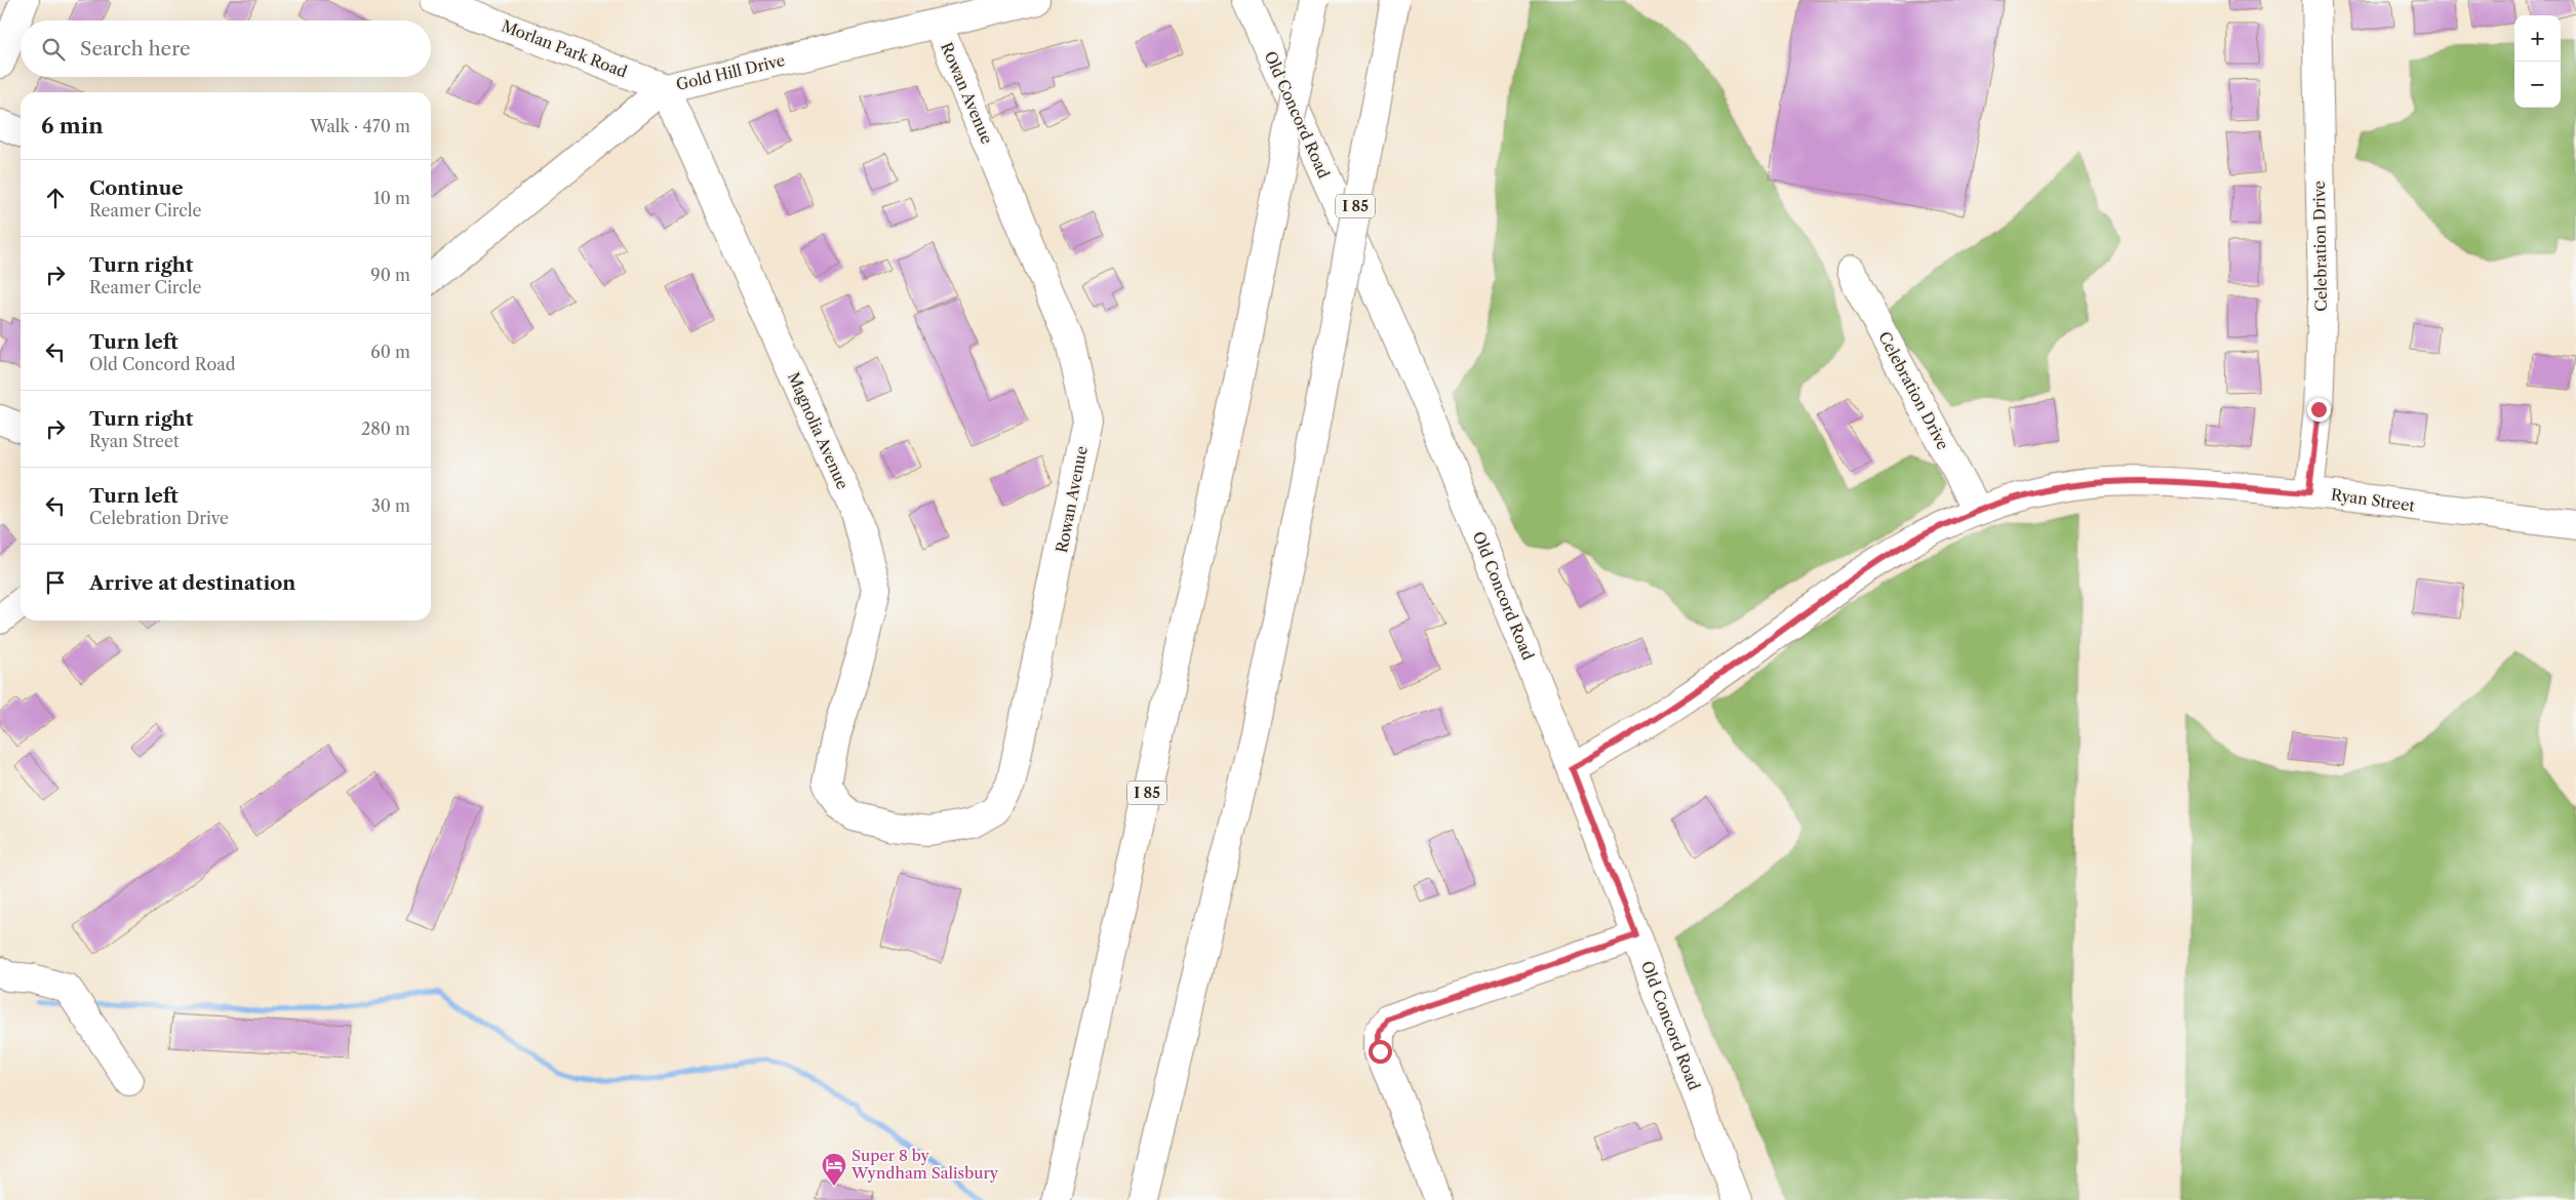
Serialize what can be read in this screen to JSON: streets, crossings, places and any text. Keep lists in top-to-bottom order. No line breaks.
{"streets":{"main road":["Morlan Park Road","Gold Hill Drive","Rowan Avenue","Old Concord Road","I 85","Celebration Drive","Magnolia Avenue","Ryan Street"]},"crossings":[["Morlan Park Road","Gold Hill Drive"],["Morlan Park Road","Magnolia Avenue"],["Gold Hill Drive","Rowan Avenue"],["Gold Hill Drive","Magnolia Avenue"],["Rowan Avenue","Magnolia Avenue"],["Old Concord Road","Ryan Street"],["Celebration Drive","Ryan Street"]],"places":{"hotel":["Super 8 by Wyndham Salisbury"]},"page":{"map_buttons":["+","−"],"search":"Search here","heading":["6 min","Walk · 470 m"],"list":[["Continue","Reamer Circle","10 m"],["Turn right","Reamer Circle","90 m"],["Turn left","Old Concord Road","60 m"],["Turn right","Ryan Street","280 m"],["Turn left","Celebration Drive","30 m"],"Arrive at destination"]}}
